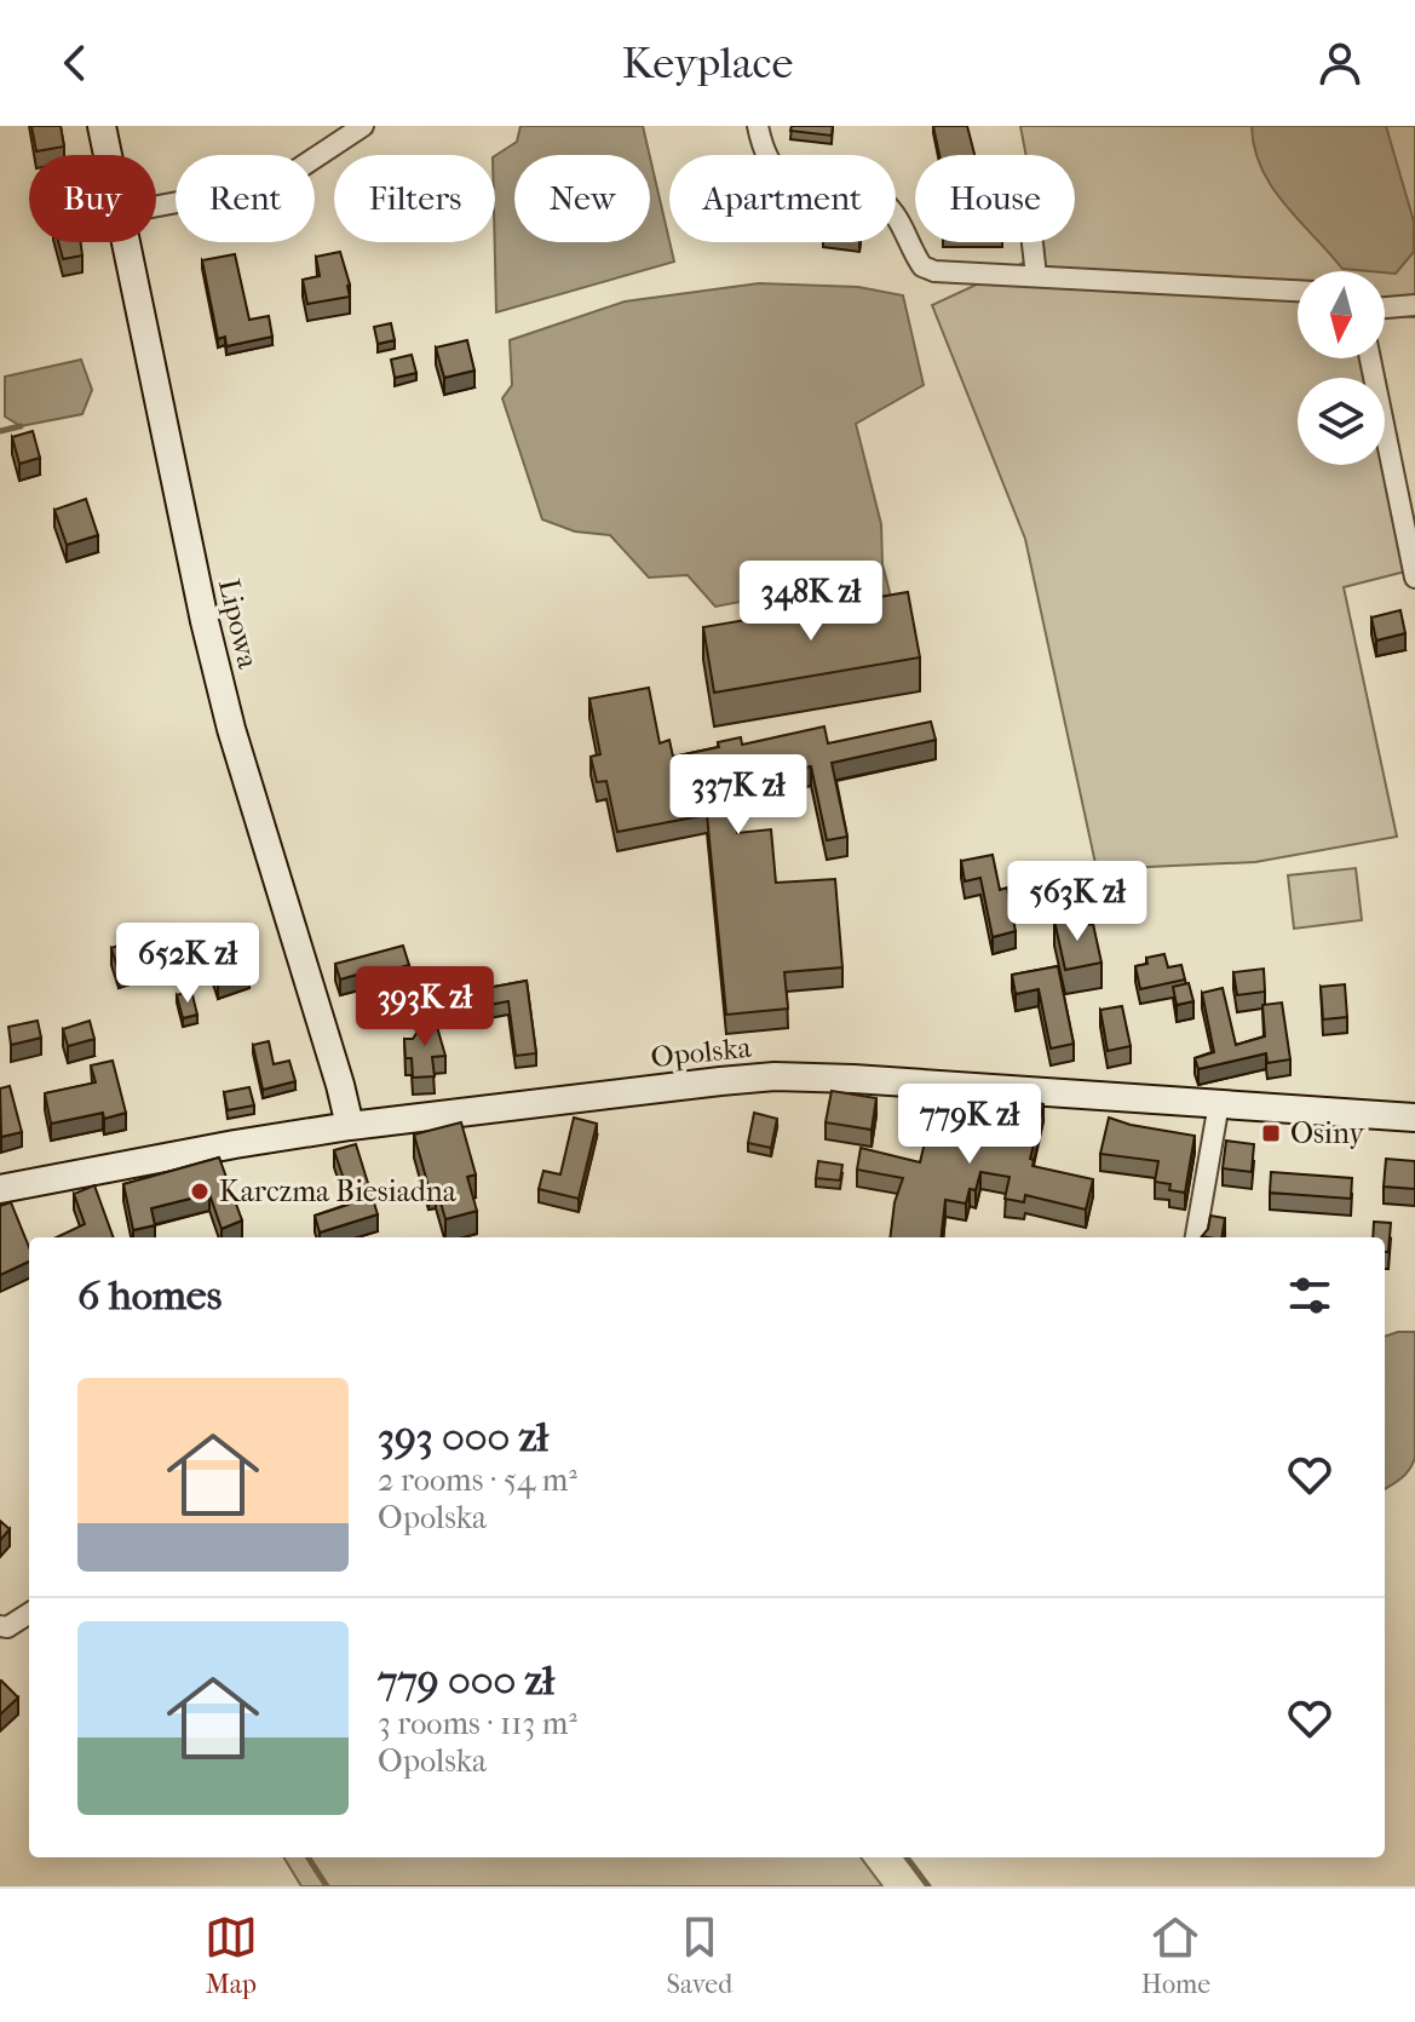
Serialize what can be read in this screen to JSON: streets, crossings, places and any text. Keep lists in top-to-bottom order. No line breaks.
{"streets":{"street":["Lipowa","Opolska"]},"crossings":[["Lipowa","Opolska"]],"places":{"transit":["Osiny"],"other":["Karczma Biesiadna"]},"north":"bottom","page":{"header":"Keyplace","chip":["Buy","Rent","Filters","New","Apartment","House"],"price":["348K zł","337K zł","563K zł","652K zł","393K zł","779K zł"],"heading":"6 homes","list":[{"name":"393 000 zł","note":"2 rooms · 54 m² · Opolska"},{"name":"779 000 zł","note":"3 rooms · 113 m² · Opolska"}],"tabs":["Map","Saved","Home"]}}
